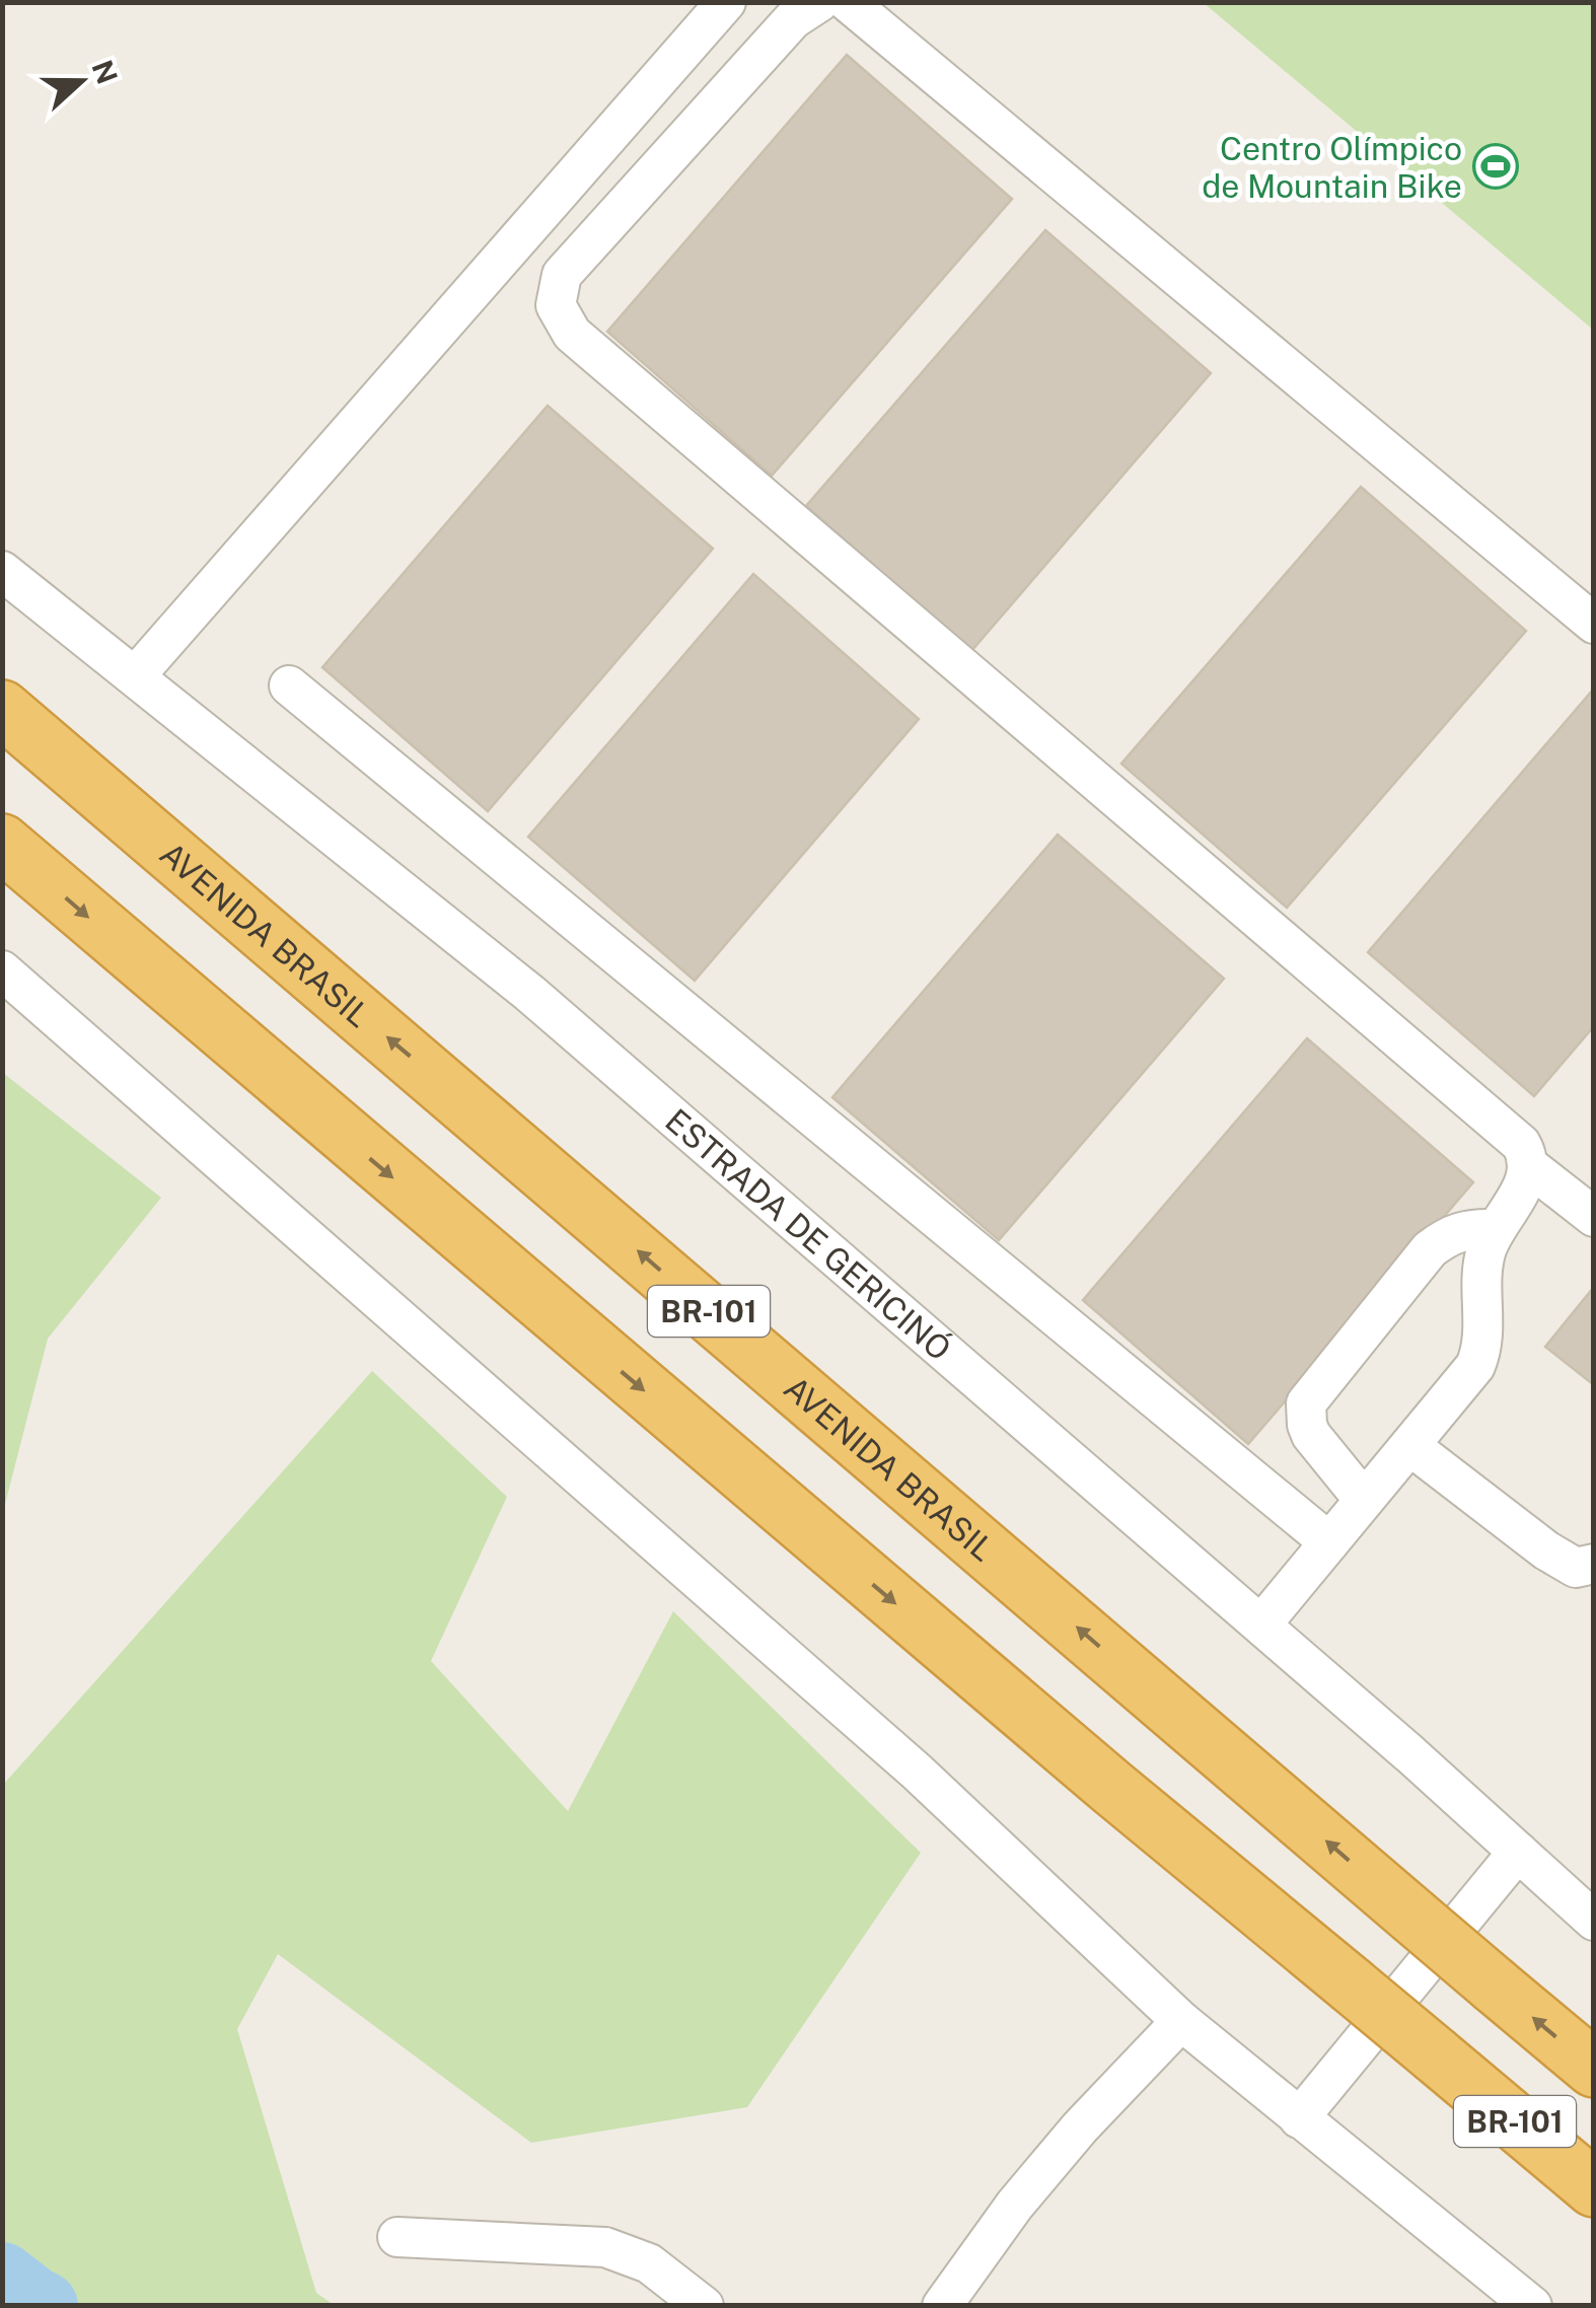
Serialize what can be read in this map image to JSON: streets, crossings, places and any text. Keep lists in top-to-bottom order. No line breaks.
{"streets":{"highway":["AVENIDA BRASIL","BR-101"],"street":["ESTRADA DE GERICINÓ"]},"places":{"sports":["Centro Olímpico de Mountain Bike"]},"north":"right"}
